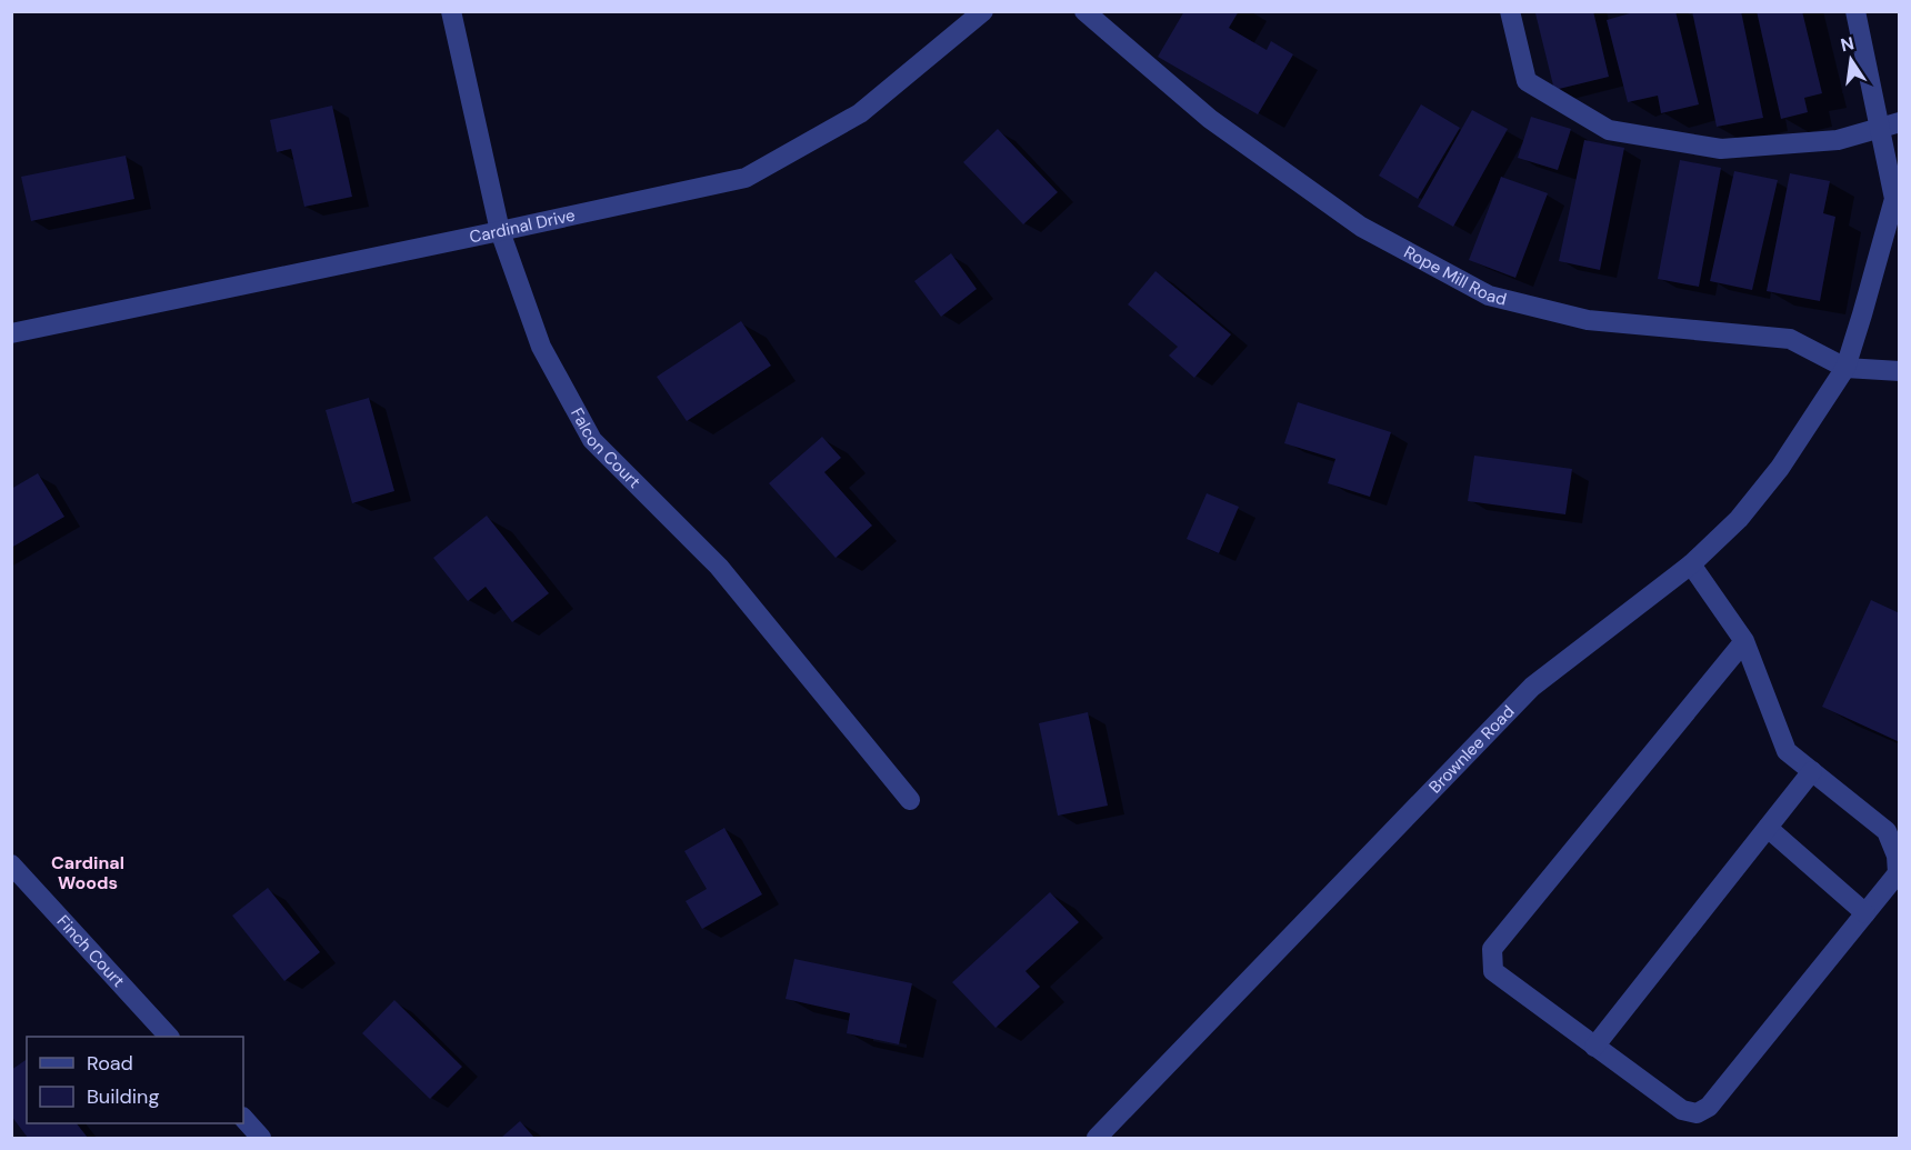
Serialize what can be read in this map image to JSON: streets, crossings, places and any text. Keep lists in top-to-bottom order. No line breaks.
{"streets":{"street":["Cardinal Drive","Rope Mill Road","Falcon Court","Brownlee Road","Finch Court"]},"crossings":[["Cardinal Drive","Falcon Court"],["Rope Mill Road","Brownlee Road"]],"districts":["Cardinal Woods"],"legend":["Road","Building"],"north":"top"}
